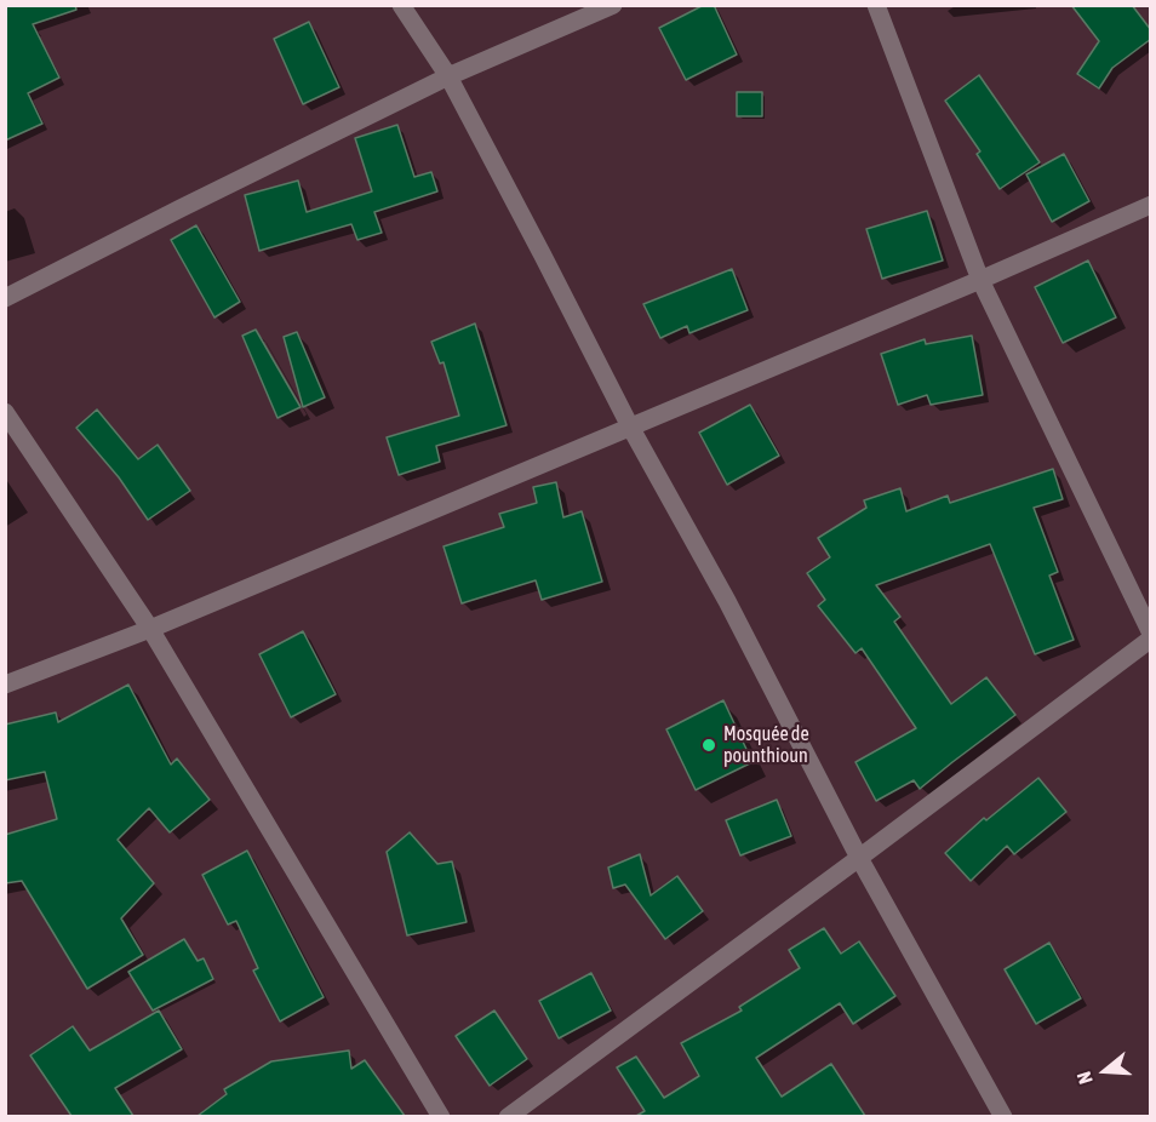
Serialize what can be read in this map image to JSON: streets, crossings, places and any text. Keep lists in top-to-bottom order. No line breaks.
{"places":["Mosquée de pounthioun"],"north":"left"}
